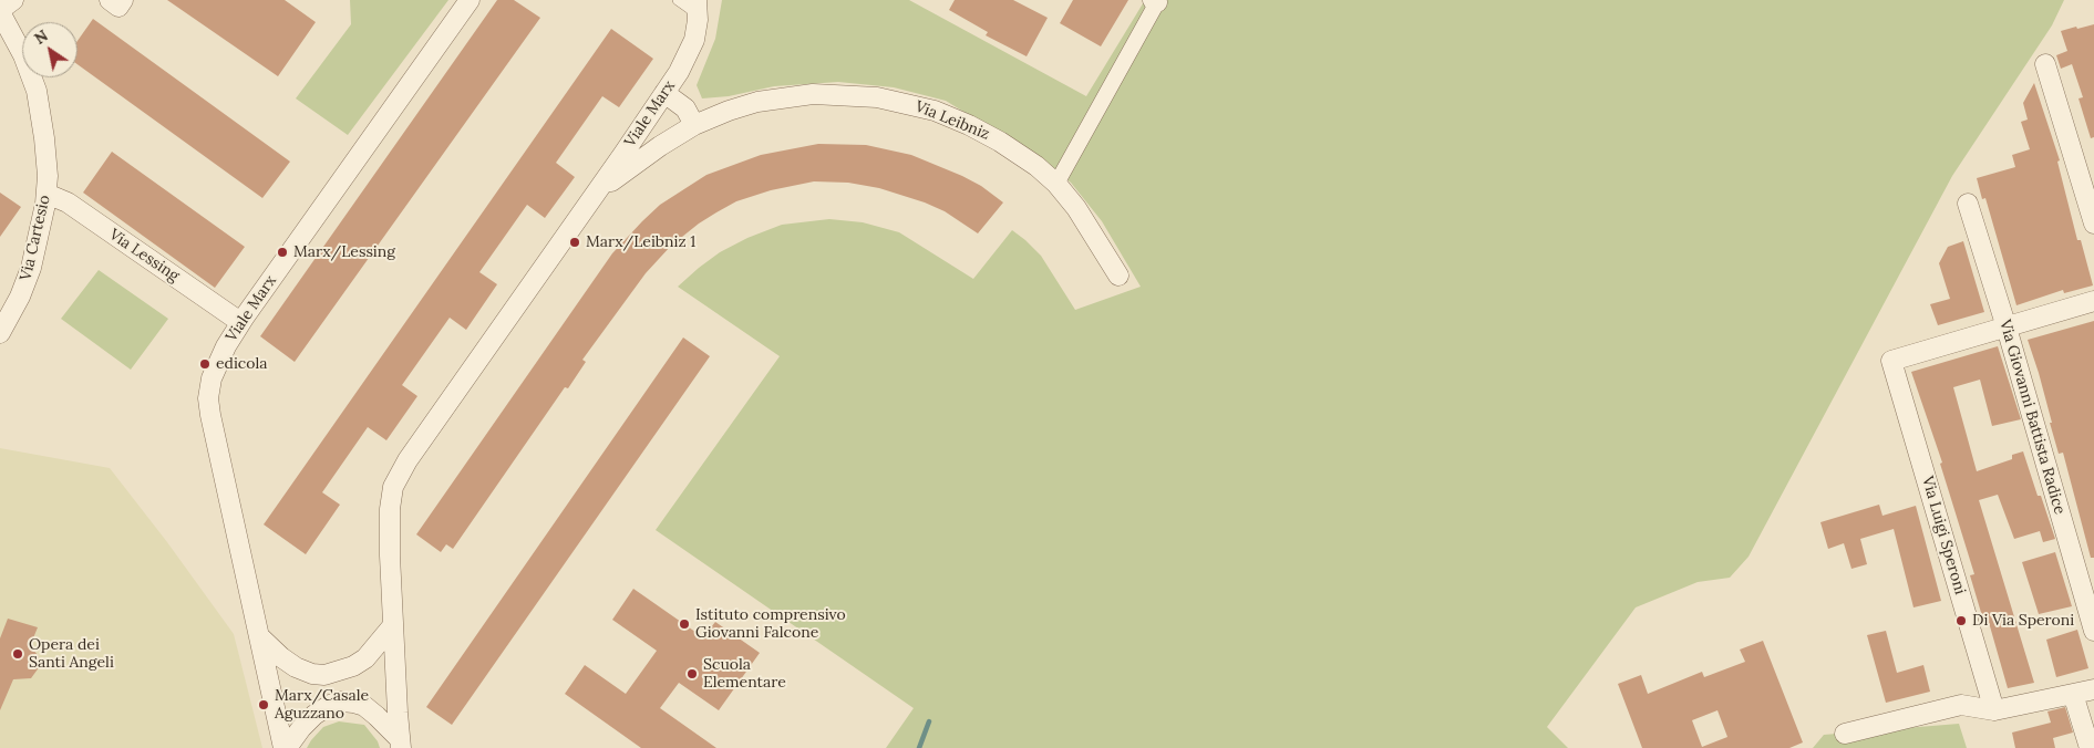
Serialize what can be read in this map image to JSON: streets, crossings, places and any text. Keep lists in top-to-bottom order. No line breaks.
{"streets":{"street":["Viale Marx","Via Leibniz","Via Cartesio","Via Lessing","Via Giovanni Battista Radice","Via Luigi Speroni"]},"crossings":[["Viale Marx","Via Leibniz"],["Viale Marx","Via Lessing"],["Via Cartesio","Via Lessing"],["Via Giovanni Battista Radice","Via Luigi Speroni"]],"places":["Marx/Leibniz 1","Marx/Lessing","edicola","Di Via Speroni","Istituto comprensivo Giovanni Falcone","Opera dei Santi Angeli","Scuola Elementare","Marx/Casale Aguzzano"],"north":"top left"}
